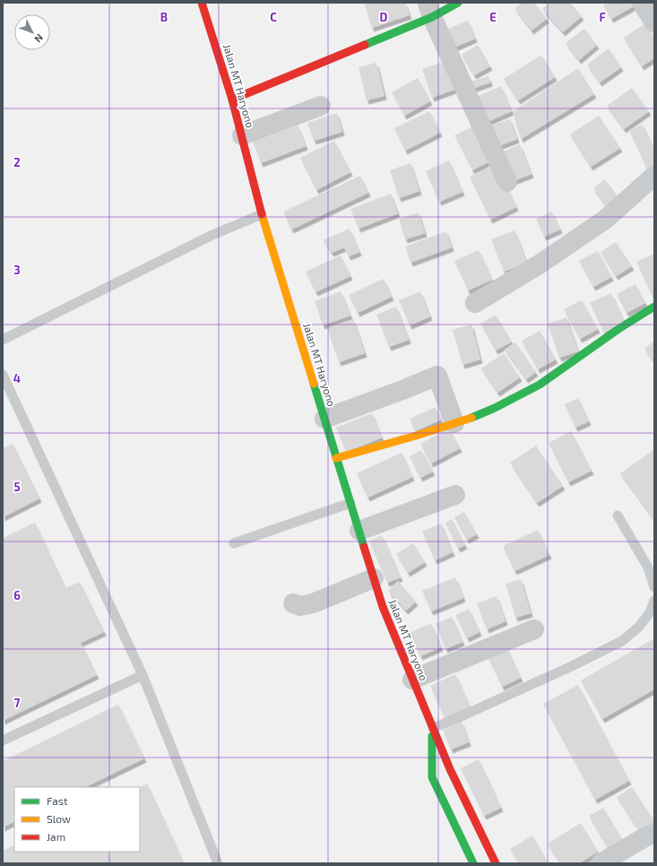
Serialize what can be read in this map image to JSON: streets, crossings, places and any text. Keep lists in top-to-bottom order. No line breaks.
{"streets":{"main road":["Jalan MT Haryono"]},"legend":["Fast","Slow","Jam"],"north":"bottom right","grid":{"columns":["B","C","D","E","F"],"rows":["2","3","4","5","6","7"]}}
